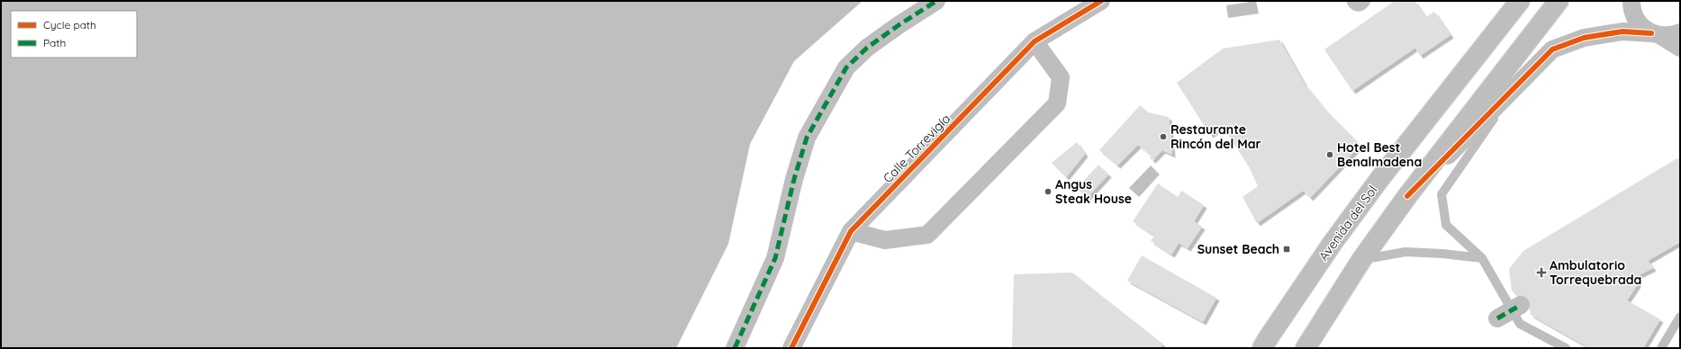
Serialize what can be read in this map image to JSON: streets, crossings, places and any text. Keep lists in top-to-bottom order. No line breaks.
{"streets":{"main road":["Avenida del Sol"],"street":["Calle Torrevigía"]},"places":{"other":["Restaurante Rincón del Mar","Hotel Best Benalmadena","Angus Steak House"],"transit":["Sunset Beach"],"health":["Ambulatorio Torrequebrada"]},"legend":["Cycle path","Path"]}
